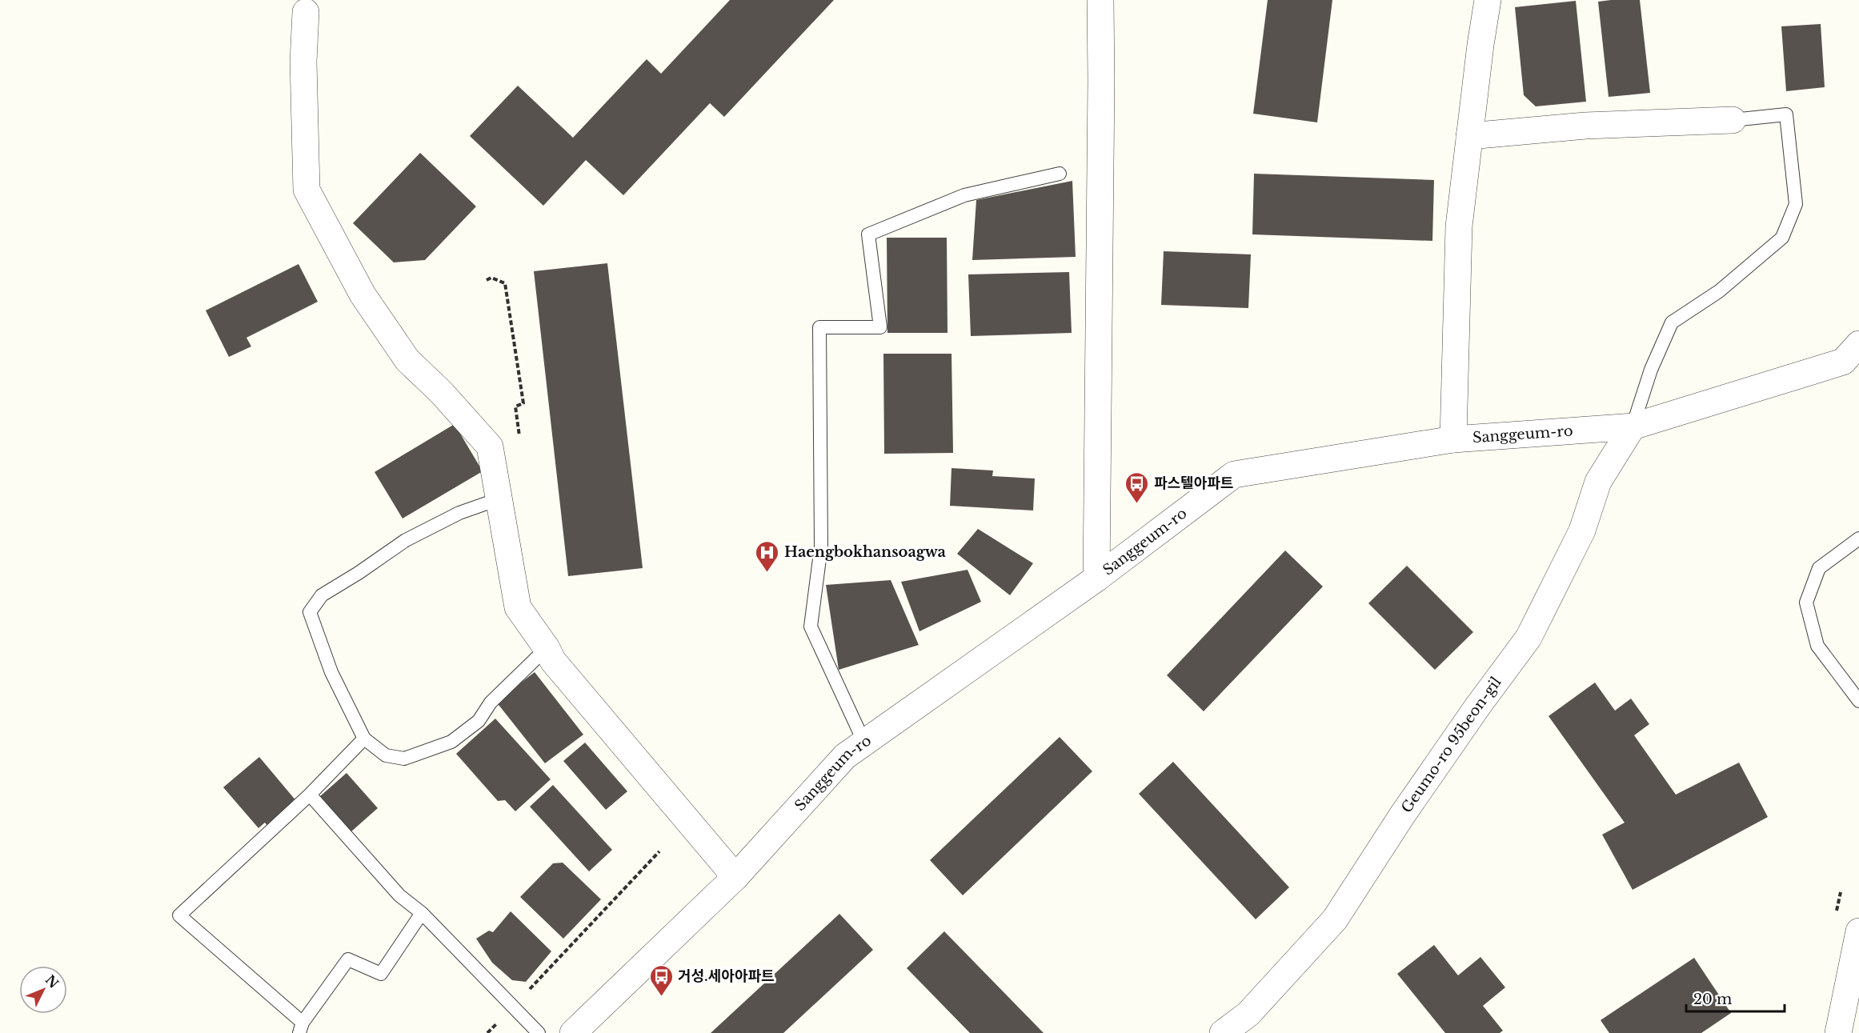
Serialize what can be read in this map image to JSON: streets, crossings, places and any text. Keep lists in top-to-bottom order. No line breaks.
{"streets":{"street":["Sanggeum-ro","Geumo-ro 95beon-gil"]},"crossings":[["Sanggeum-ro","Geumo-ro 95beon-gil"]],"places":{"bus stop":["파스텔아파트","거성.세아아파트"],"hospital":["Haengbokhansoagwa"]},"scale_bar":"20 m","north":"top right"}
